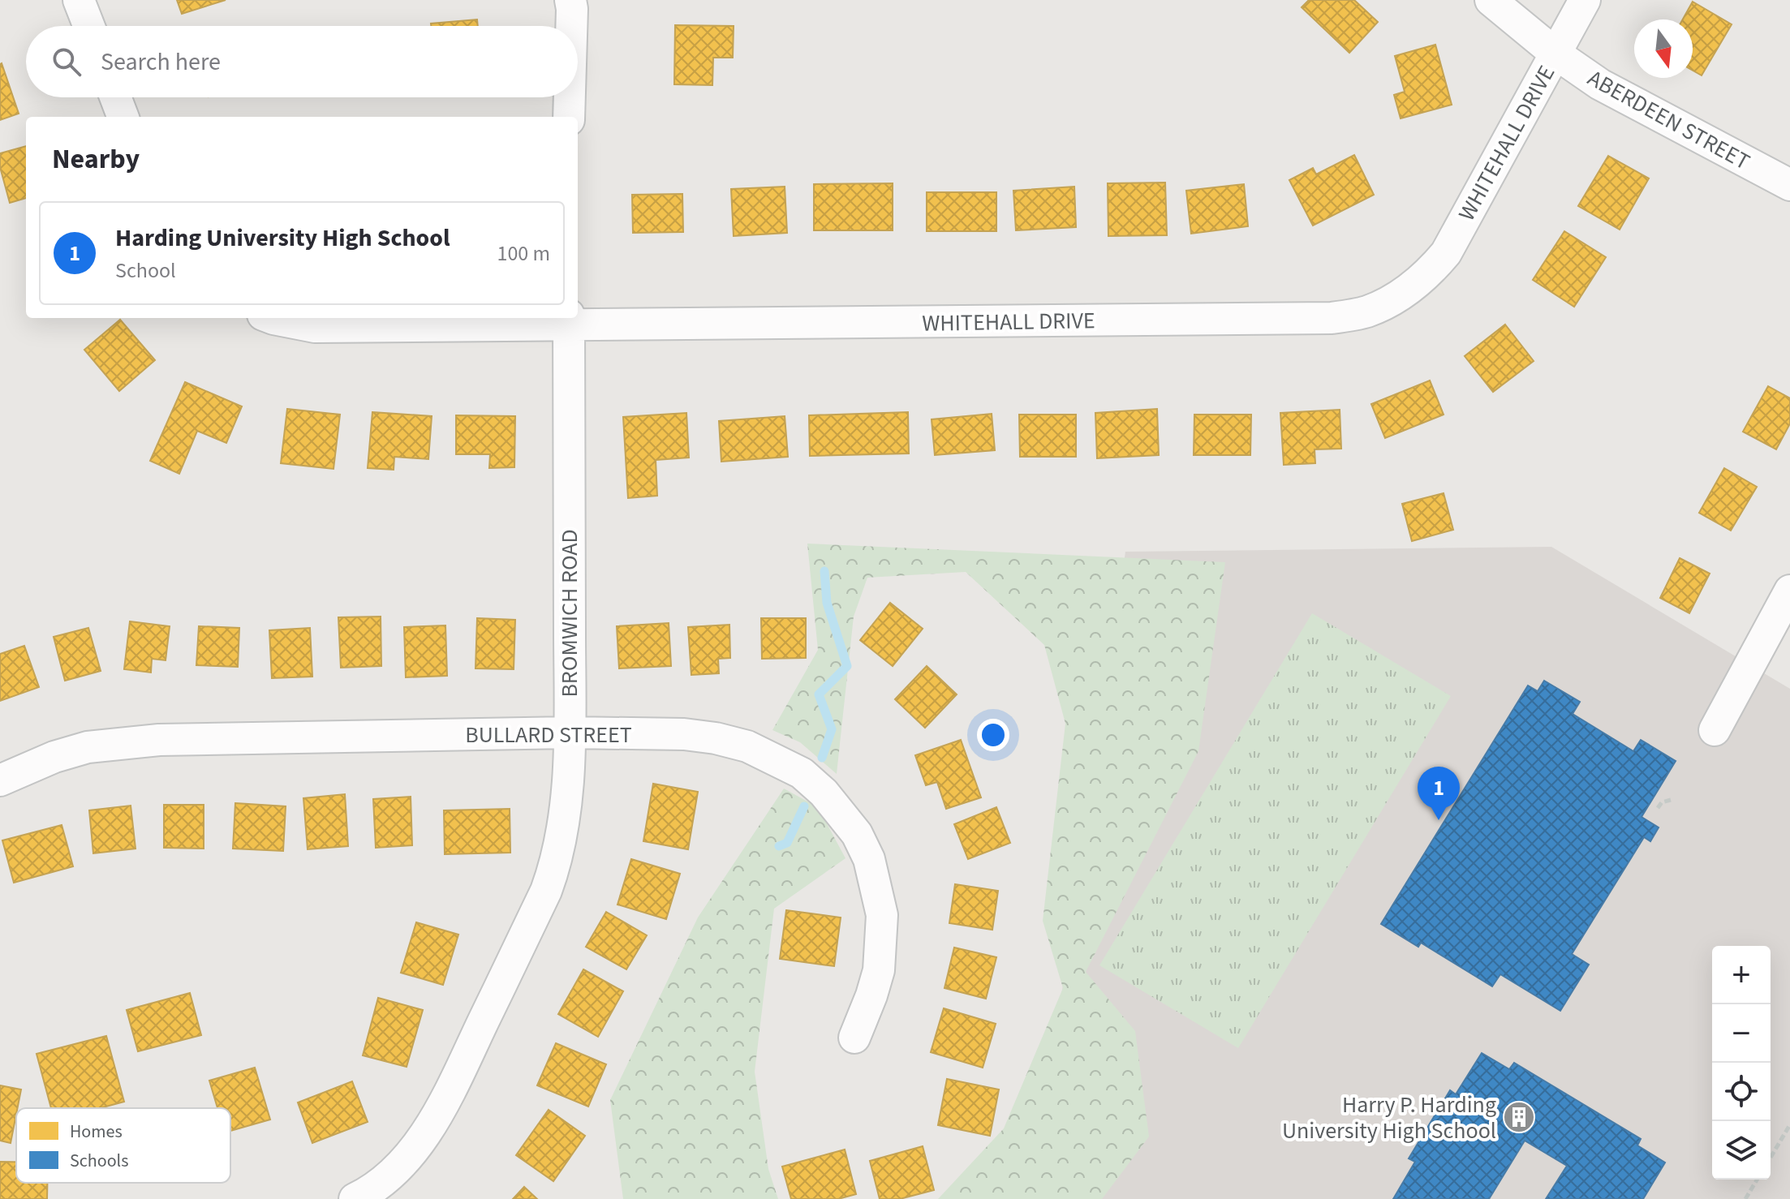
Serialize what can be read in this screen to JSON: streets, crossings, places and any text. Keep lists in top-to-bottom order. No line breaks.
{"streets":{"street":["ABERDEEN STREET","WHITEHALL DRIVE","BROMWICH ROAD","BULLARD STREET"]},"crossings":[["ABERDEEN STREET","WHITEHALL DRIVE"],["WHITEHALL DRIVE","BROMWICH ROAD"],["BROMWICH ROAD","BULLARD STREET"]],"places":{"building":["Harry P. Harding University High School"]},"legend":["Homes","Schools"],"north":"bottom","page":{"search":"Search here","heading":"Nearby","list":[{"mark":"1","name":"Harding University High School","note":"School","value":"100 m"}],"pins":"1","map_buttons":["+","−"]}}
